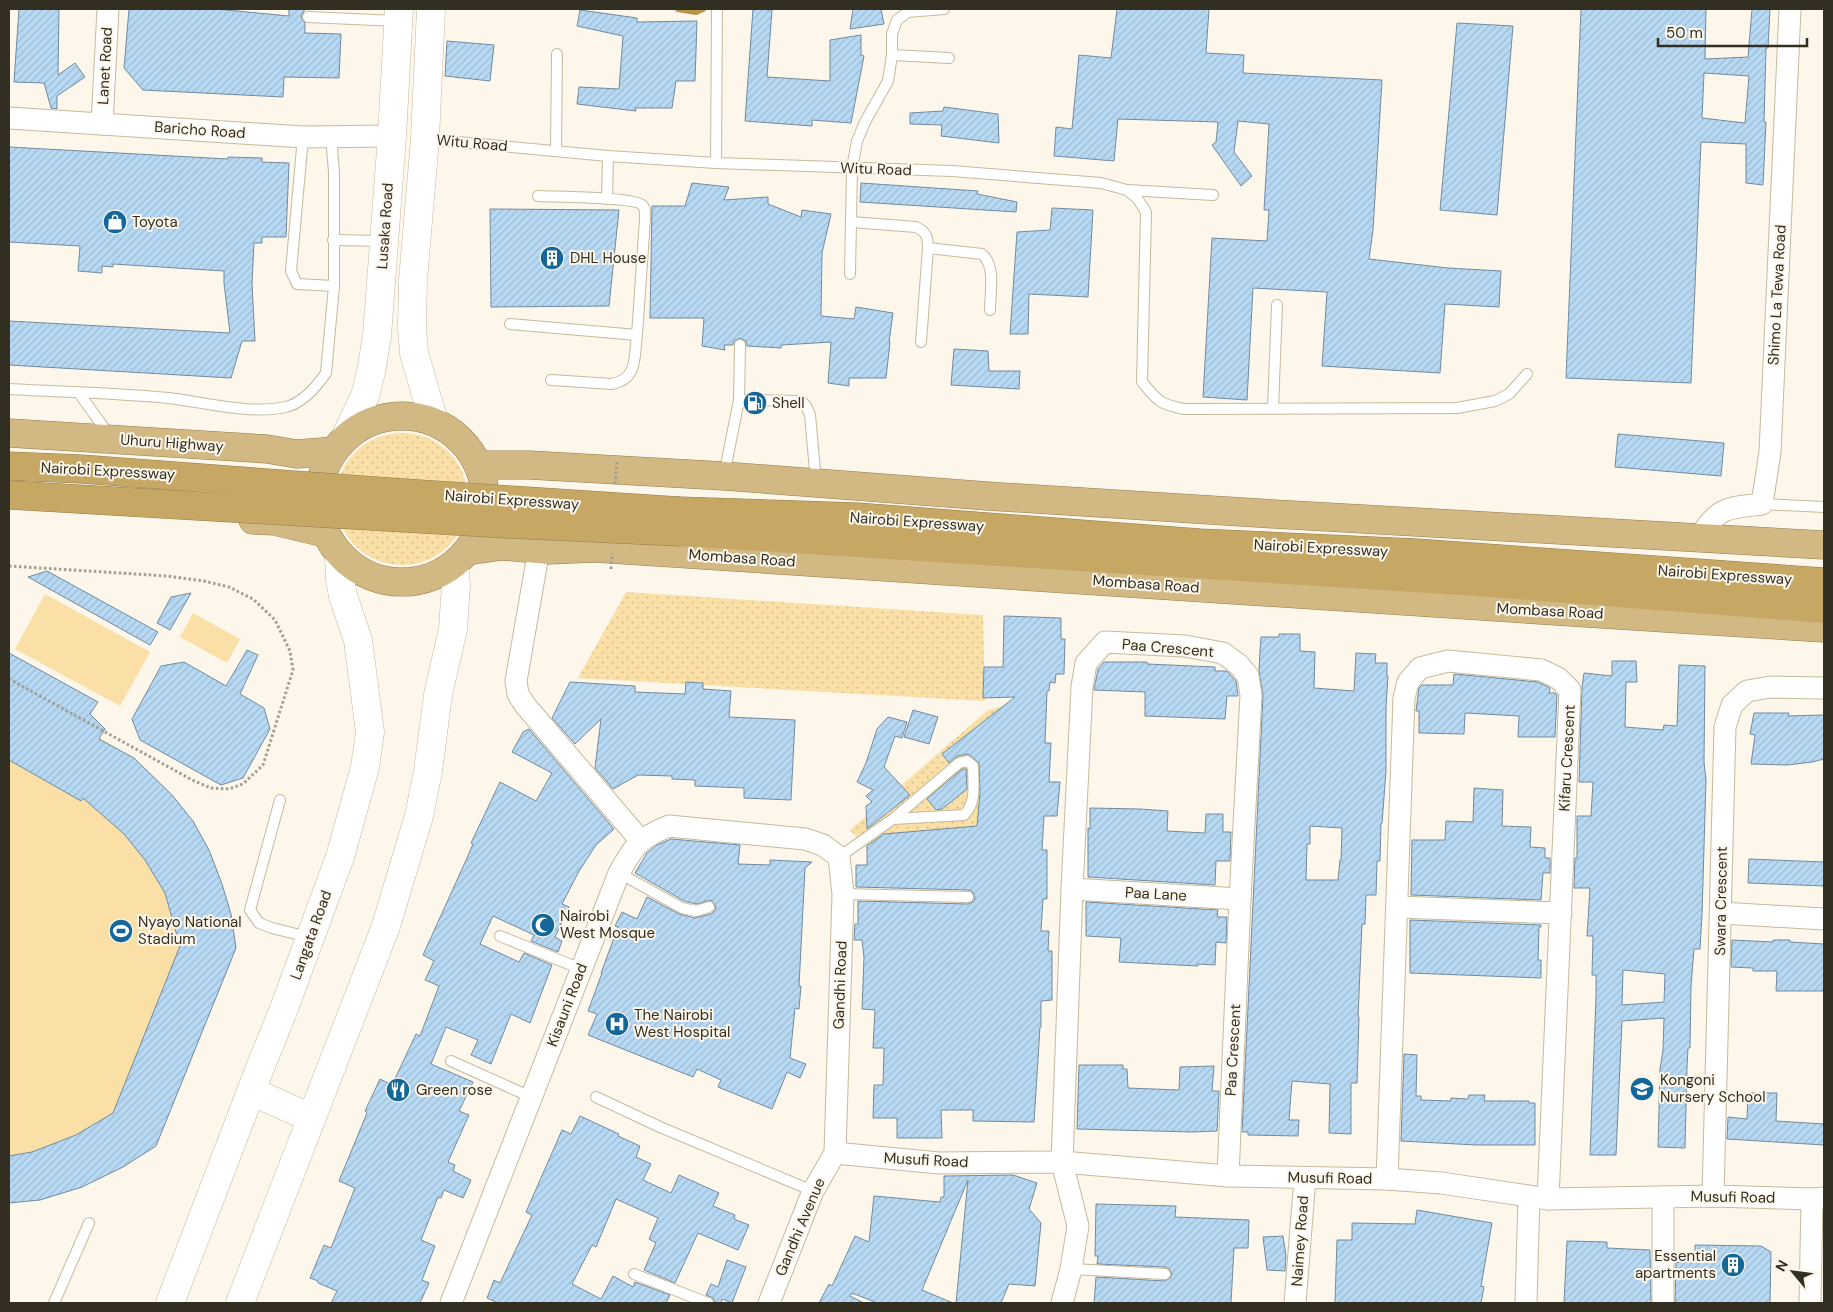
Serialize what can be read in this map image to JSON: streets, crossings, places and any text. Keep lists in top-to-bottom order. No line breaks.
{"streets":{"highway":["Uhuru Highway","Nairobi Expressway","Mombasa Road"],"main road":["Lusaka Road","Langata Road"],"street":["Lanet Road","Baricho Road","Shimo La Tewa Road","Paa Crescent","Kifaru Crescent","Paa Lane","Swara Crescent","Gandhi Road","Kisauni Road","Musufi Road","Gandhi Avenue","Naimey Road"],"lane":["Witu Road"]},"crossings":[["Lanet Road","Baricho Road"],["Baricho Road","Lusaka Road"],["Lusaka Road","Uhuru Highway"],["Lusaka Road","Mombasa Road"],["Lusaka Road","Langata Road"],["Uhuru Highway","Mombasa Road"],["Uhuru Highway","Langata Road"],["Mombasa Road","Langata Road"],["Paa Crescent","Paa Lane"],["Paa Crescent","Musufi Road"],["Kifaru Crescent","Musufi Road"],["Swara Crescent","Musufi Road"],["Gandhi Road","Kisauni Road"],["Gandhi Road","Musufi Road"],["Gandhi Road","Gandhi Avenue"],["Musufi Road","Gandhi Avenue"],["Musufi Road","Naimey Road"]],"places":{"shop":["Toyota"],"building":["DHL House","Essential apartments"],"fuel station":["Shell"],"mosque":["Nairobi West Mosque"],"sports":["Nyayo National Stadium"],"hospital":["The Nairobi West Hospital"],"school or university":["Kongoni Nursery School"],"restaurant":["Green rose"]},"scale_bar":"50 m","north":"top left"}
